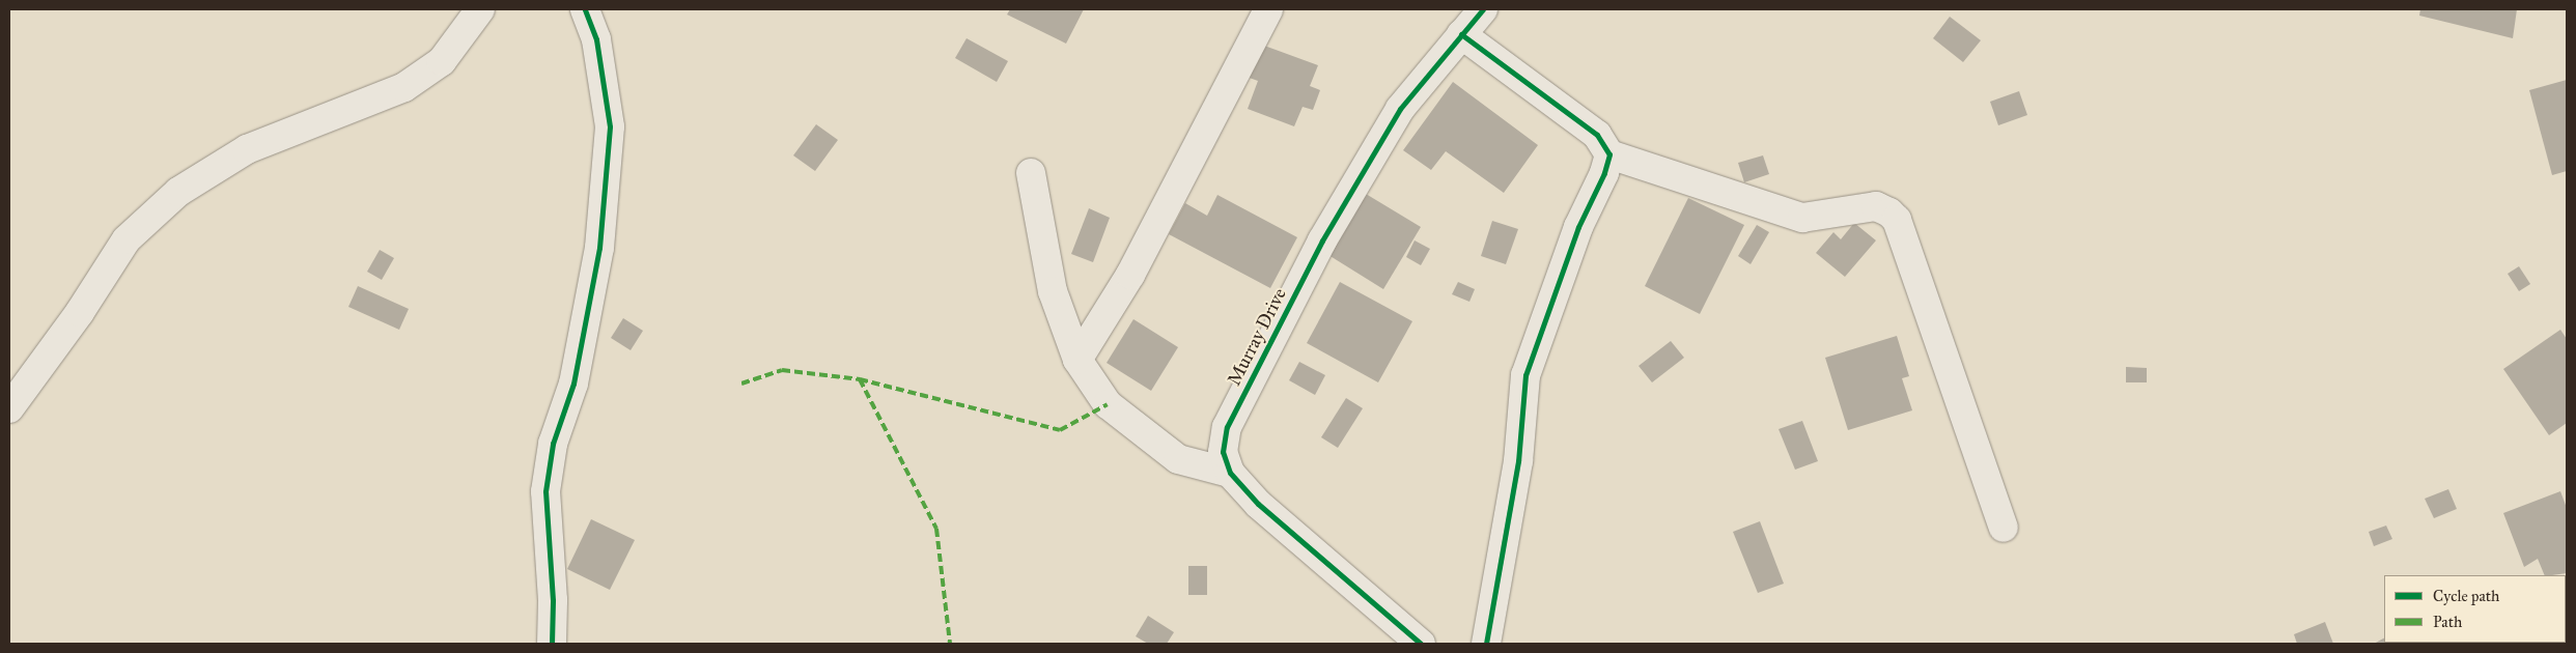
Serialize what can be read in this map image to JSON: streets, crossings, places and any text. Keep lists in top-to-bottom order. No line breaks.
{"streets":{"street":["Murray Drive"]},"legend":["Cycle path","Path"]}
